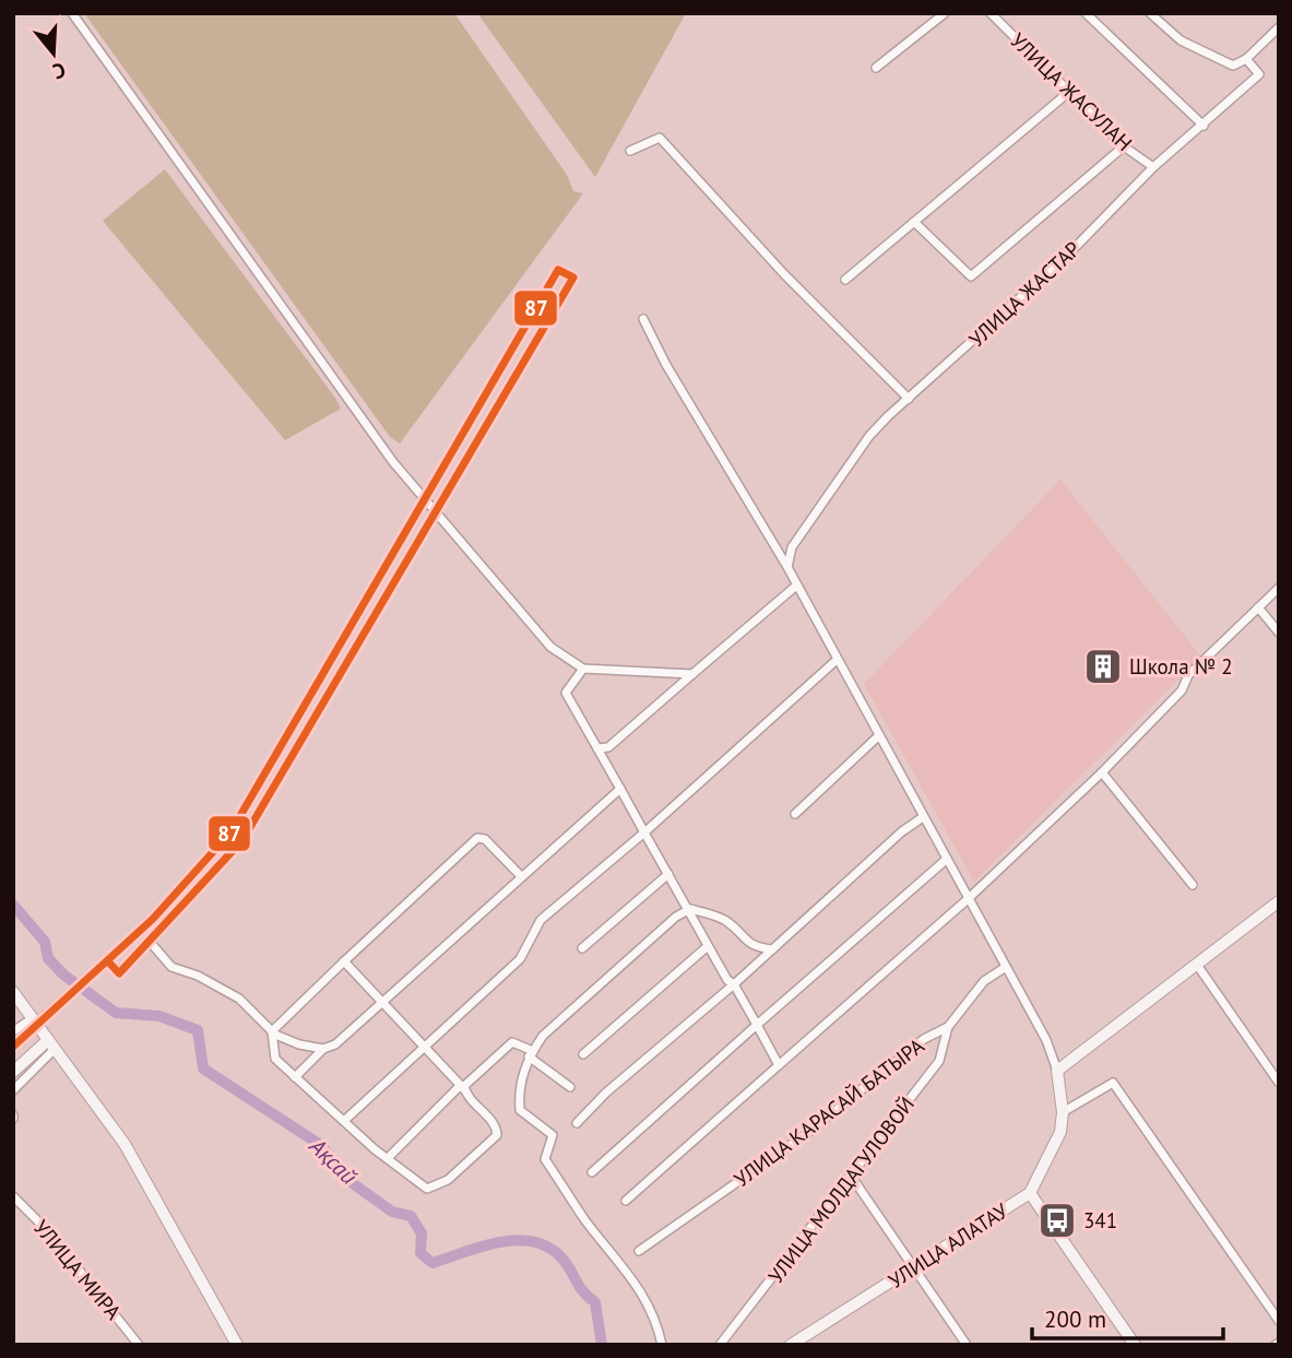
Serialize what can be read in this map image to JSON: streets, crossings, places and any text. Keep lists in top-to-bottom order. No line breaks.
{"streets":{"street":["УЛИЦА ЖАСУЛАН","УЛИЦА ЖАСТАР","УЛИЦА КАРАСАЙ БАТЫРА","УЛИЦА МОЛДАГУЛОВОЙ","УЛИЦА АЛАТАУ","УЛИЦА МИРА"]},"crossings":[["УЛИЦА ЖАСУЛАН","УЛИЦА ЖАСТАР"],["УЛИЦА КАРАСАЙ БАТЫРА","УЛИЦА МОЛДАГУЛОВОЙ"]],"water":["Ақсай"],"places":{"building":["Школа № 2"],"bus stop":["341"]},"lines":["transit line 87"],"scale_bar":"200 m","north":"bottom"}
